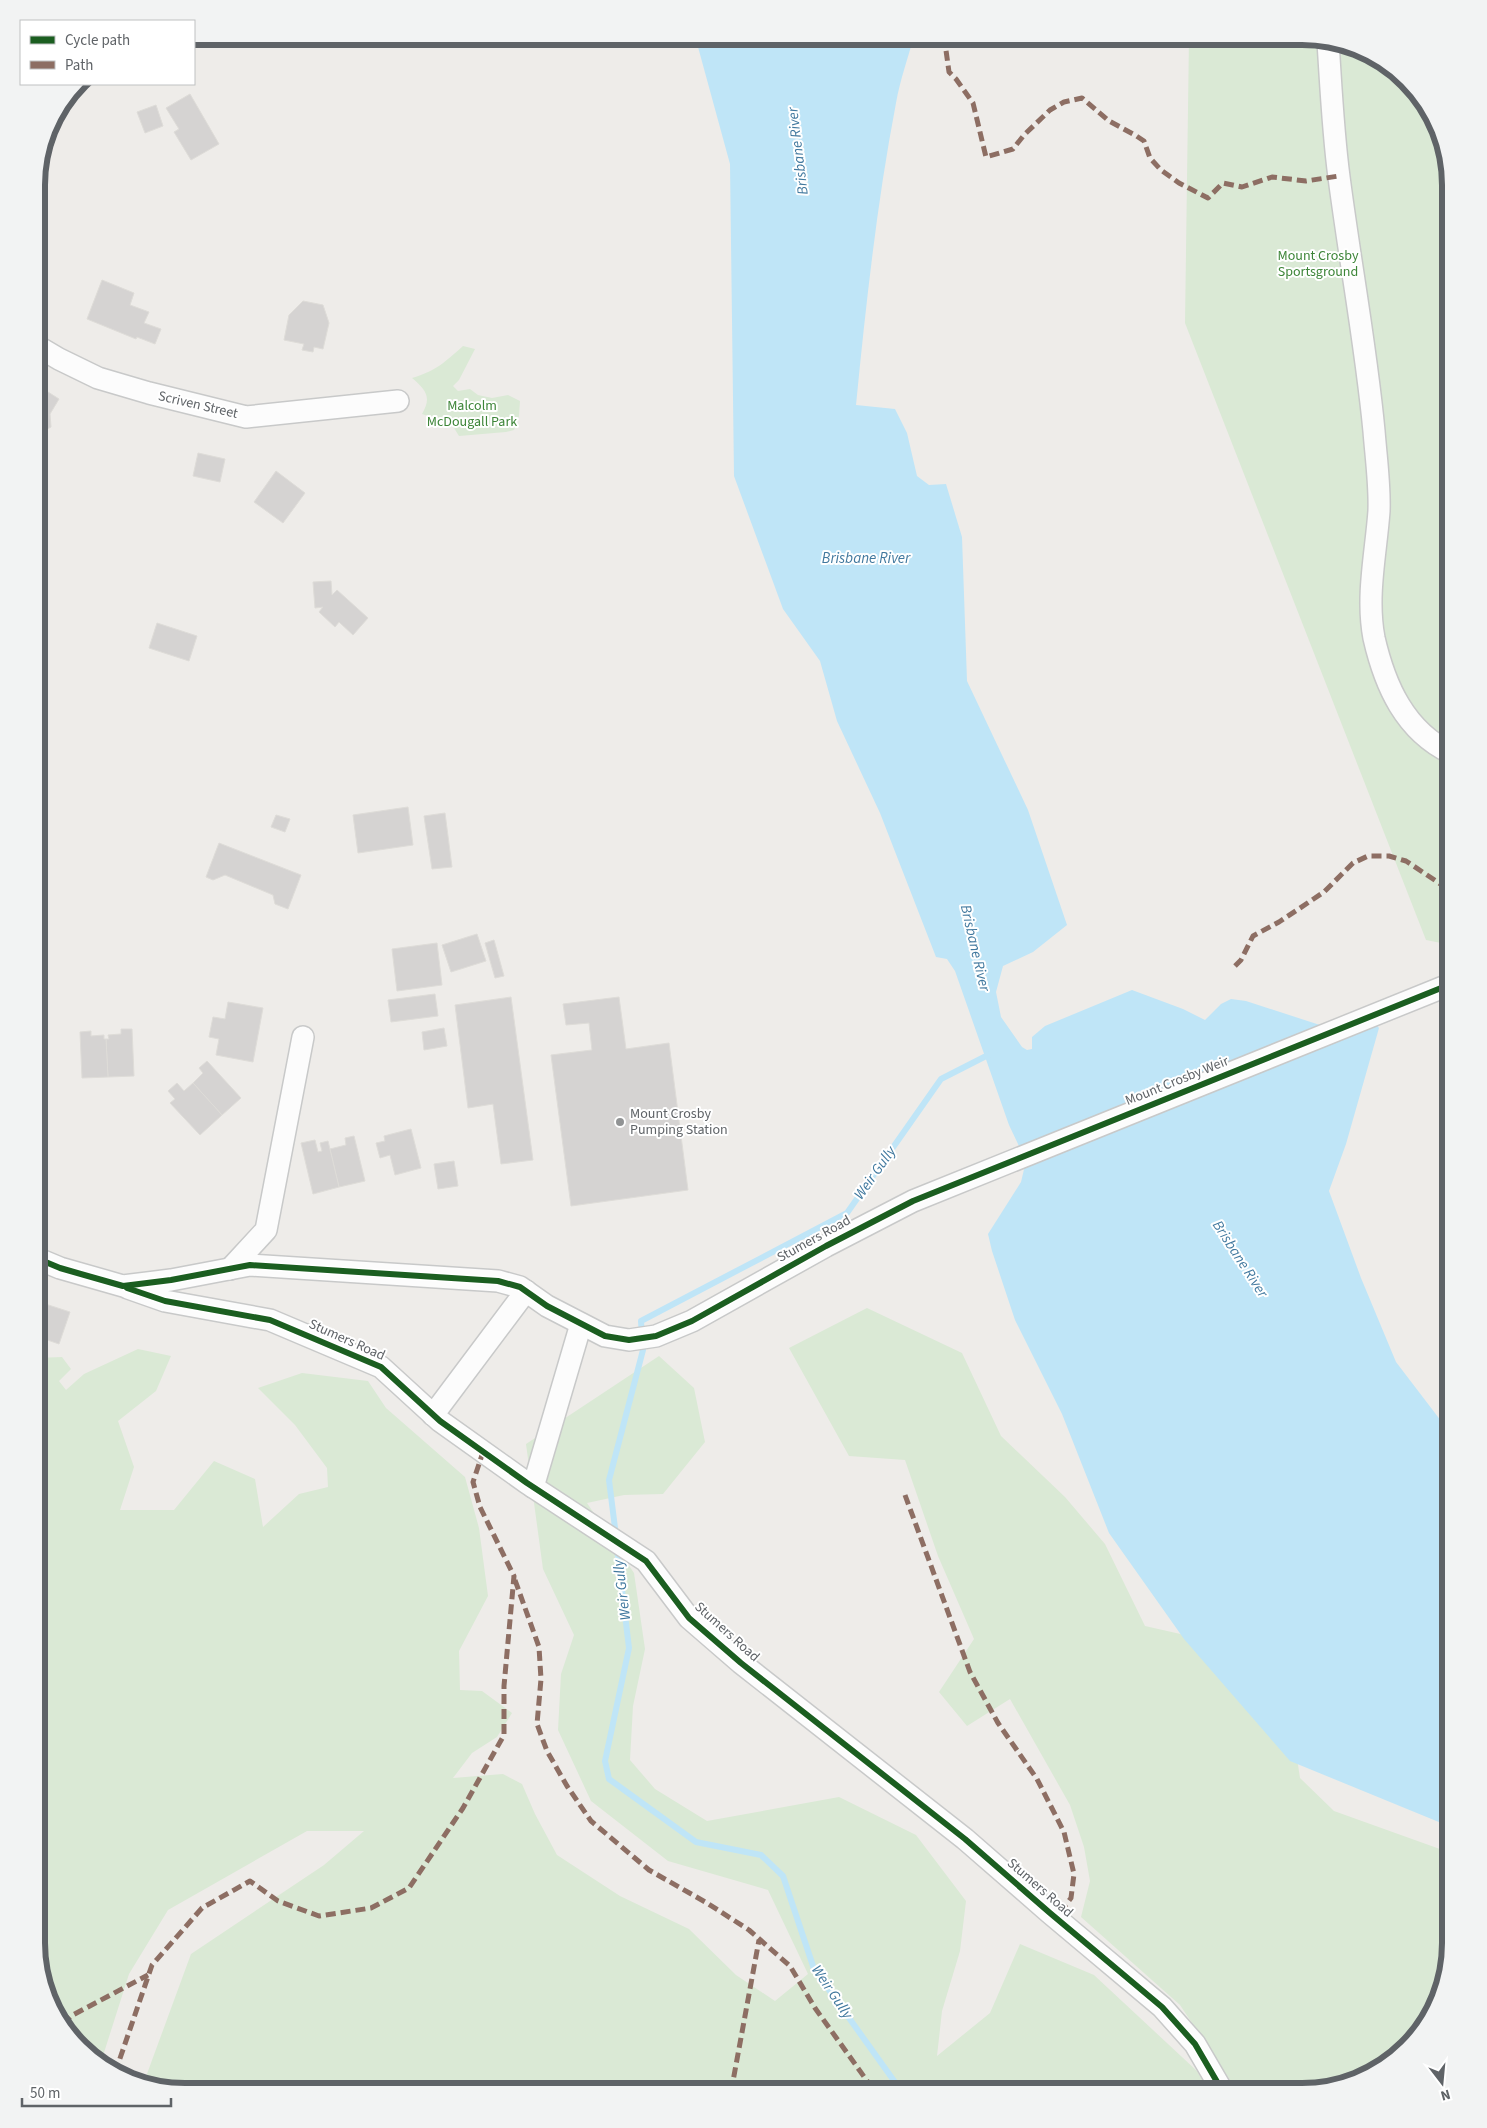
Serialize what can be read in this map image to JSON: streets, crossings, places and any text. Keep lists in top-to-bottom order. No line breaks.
{"streets":{"street":["Scriven Street","Mount Crosby Weir","Stumers Road"]},"crossings":[["Mount Crosby Weir","Stumers Road"]],"water":["Brisbane River","Weir Gully"],"parks":["Mount Crosby Sportsground","Malcolm McDougall Park"],"places":["Mount Crosby Pumping Station"],"legend":["Cycle path","Path"],"scale_bar":"50 m","north":"bottom"}
